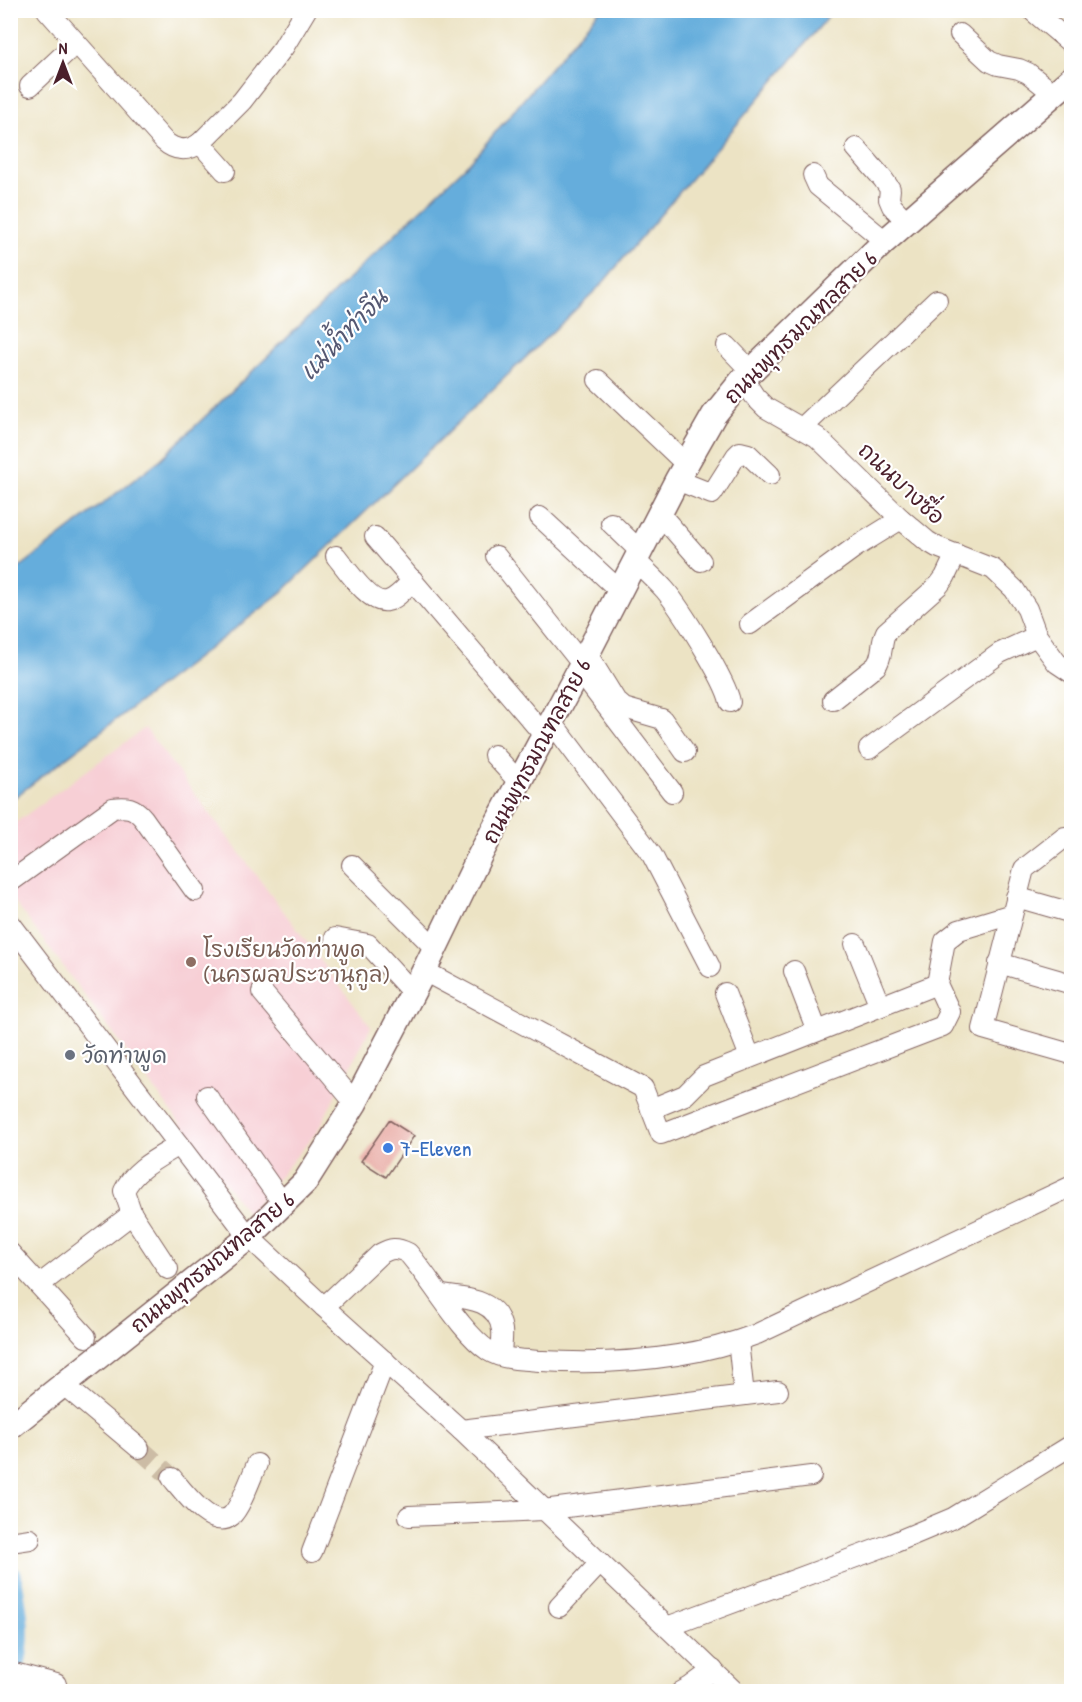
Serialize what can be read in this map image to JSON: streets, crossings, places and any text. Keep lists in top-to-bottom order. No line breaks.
{"streets":{"main road":["ถนนพุทธมณฑลสาย 6"],"street":["ถนนบางซื่อ"]},"crossings":[["ถนนพุทธมณฑลสาย 6","ถนนบางซื่อ"]],"water":["แม่น้ำท่าจีน"],"places":["โรงเรียนวัดท่าพูด (นครผลประชานุกูล)","วัดท่าพูด","7-Eleven"],"north":"top"}
